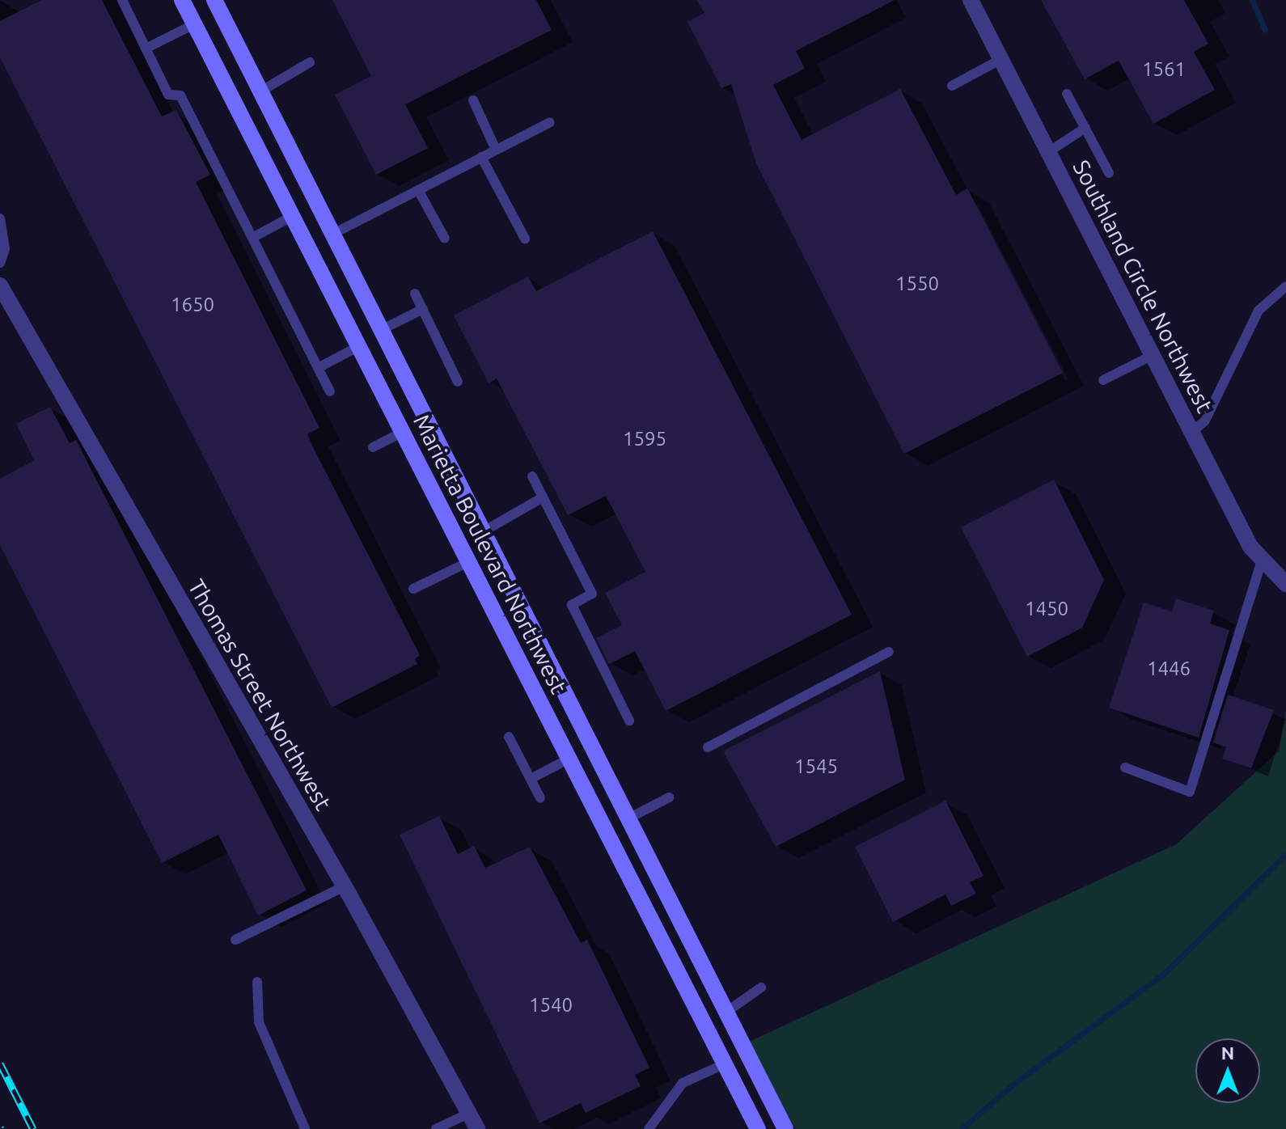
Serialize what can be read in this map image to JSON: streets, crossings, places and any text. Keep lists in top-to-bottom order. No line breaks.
{"streets":{"main road":["Marietta Boulevard Northwest"],"street":["Southland Circle Northwest","Thomas Street Northwest"]},"house_numbers":["1561","1550","1650","1595","1450","1446","1545","1540"],"north":"top"}
